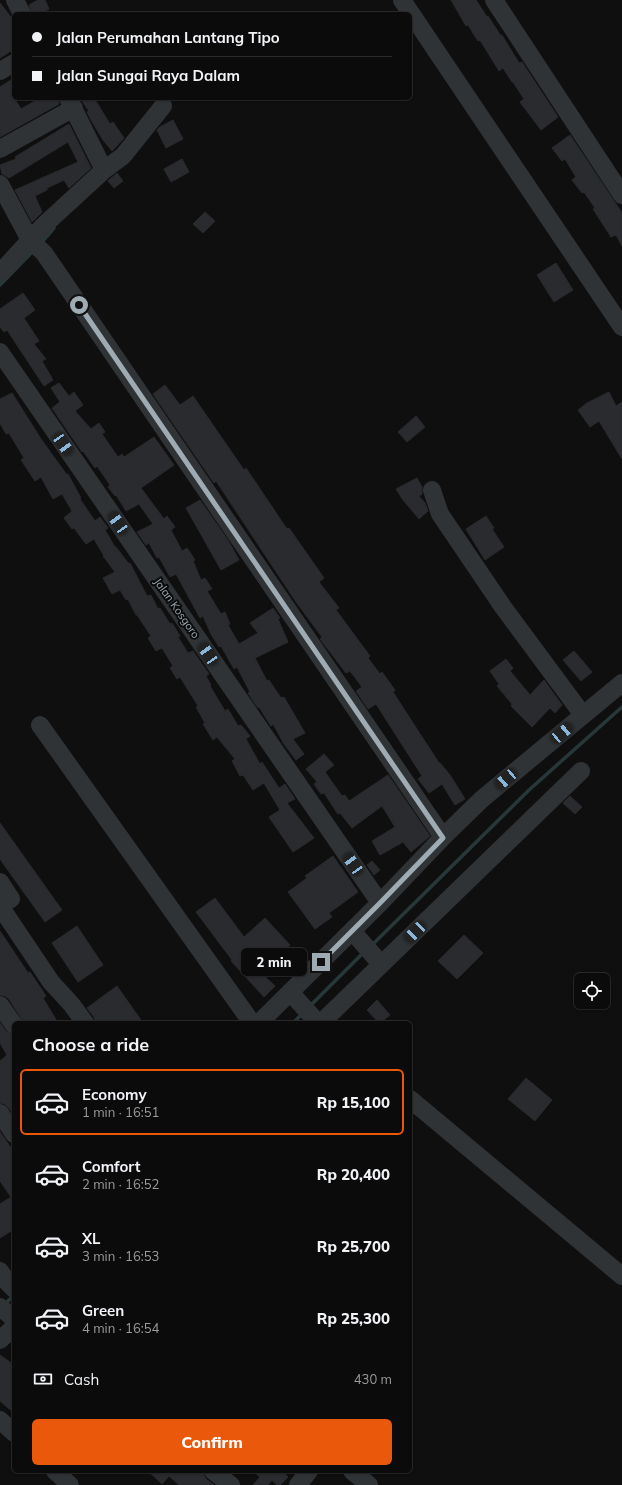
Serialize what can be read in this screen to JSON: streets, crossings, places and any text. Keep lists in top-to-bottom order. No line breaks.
{"streets":{"street":["Jalan Kosgoro"]},"page":{"banner":["Jalan Perumahan Lantang Tipo","Jalan Sungai Raya Dalam"],"bubble":"2 min","heading":"Choose a ride","list":[{"name":"Economy","note":"1 min · 16:51","value":"Rp 15,100"},{"name":"Comfort","note":"2 min · 16:52","value":"Rp 20,400"},{"name":"XL","note":"3 min · 16:53","value":"Rp 25,700"},{"name":"Green","note":"4 min · 16:54","value":"Rp 25,300"}],"pay":["Cash","430 m"],"buttons":"Confirm"}}
